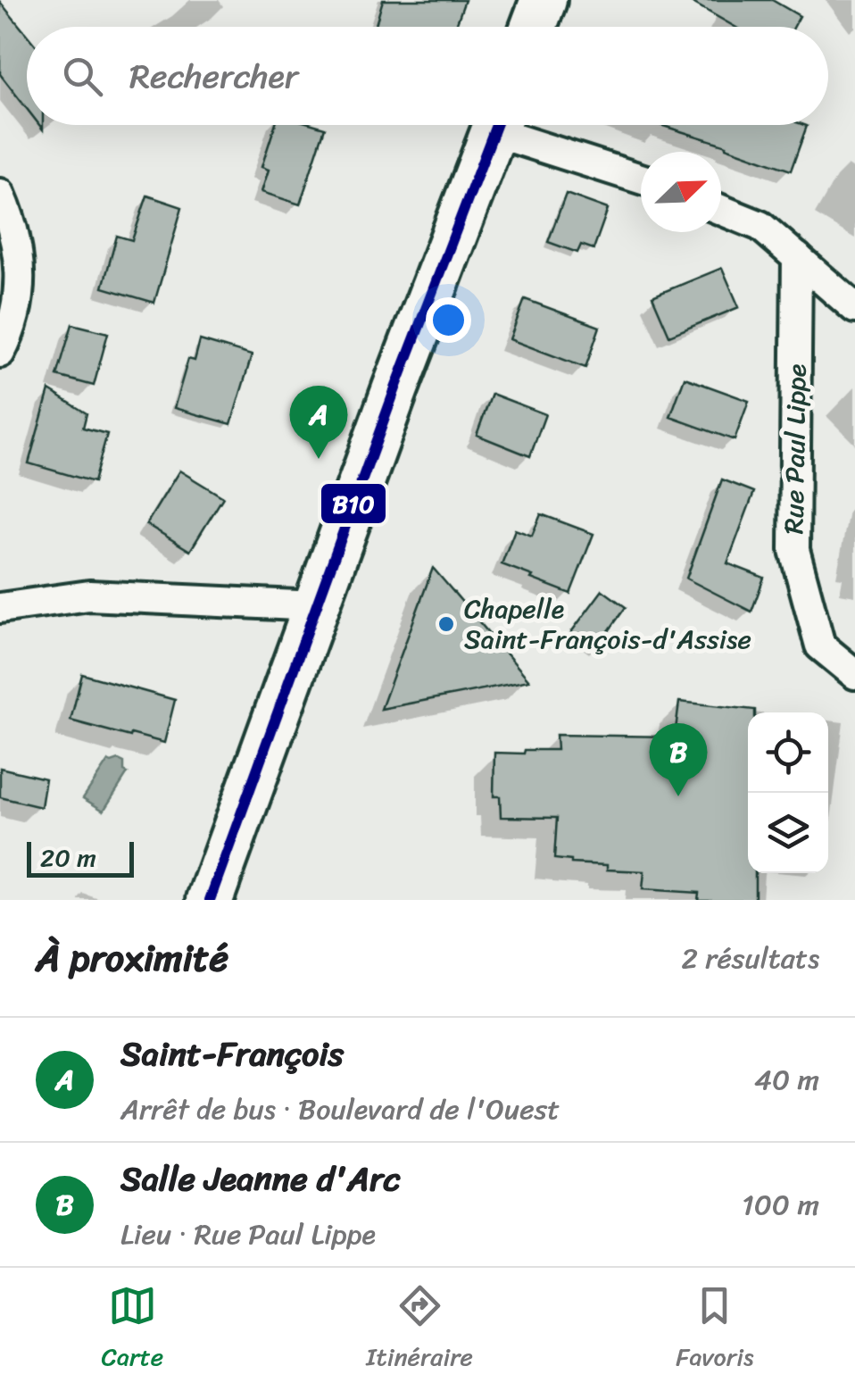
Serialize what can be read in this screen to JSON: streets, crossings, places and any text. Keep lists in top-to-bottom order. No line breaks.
{"streets":{"street":["Rue Paul Lippe"]},"places":["Chapelle Saint-François-d'Assise"],"lines":["transit line B10"],"scale_bar":"20 m","north":"top right","page":{"search":"Rechercher","pins":["A","B"],"scale":"20 m","heading":["À proximité","2 résultats"],"list":[{"mark":"A","name":"Saint-François","note":"Arrêt de bus · Boulevard de l'Ouest","value":"40 m"},{"mark":"B","name":"Salle Jeanne d'Arc","note":"Lieu · Rue Paul Lippe","value":"100 m"}],"nav":["Carte","Itinéraire","Favoris"]}}
